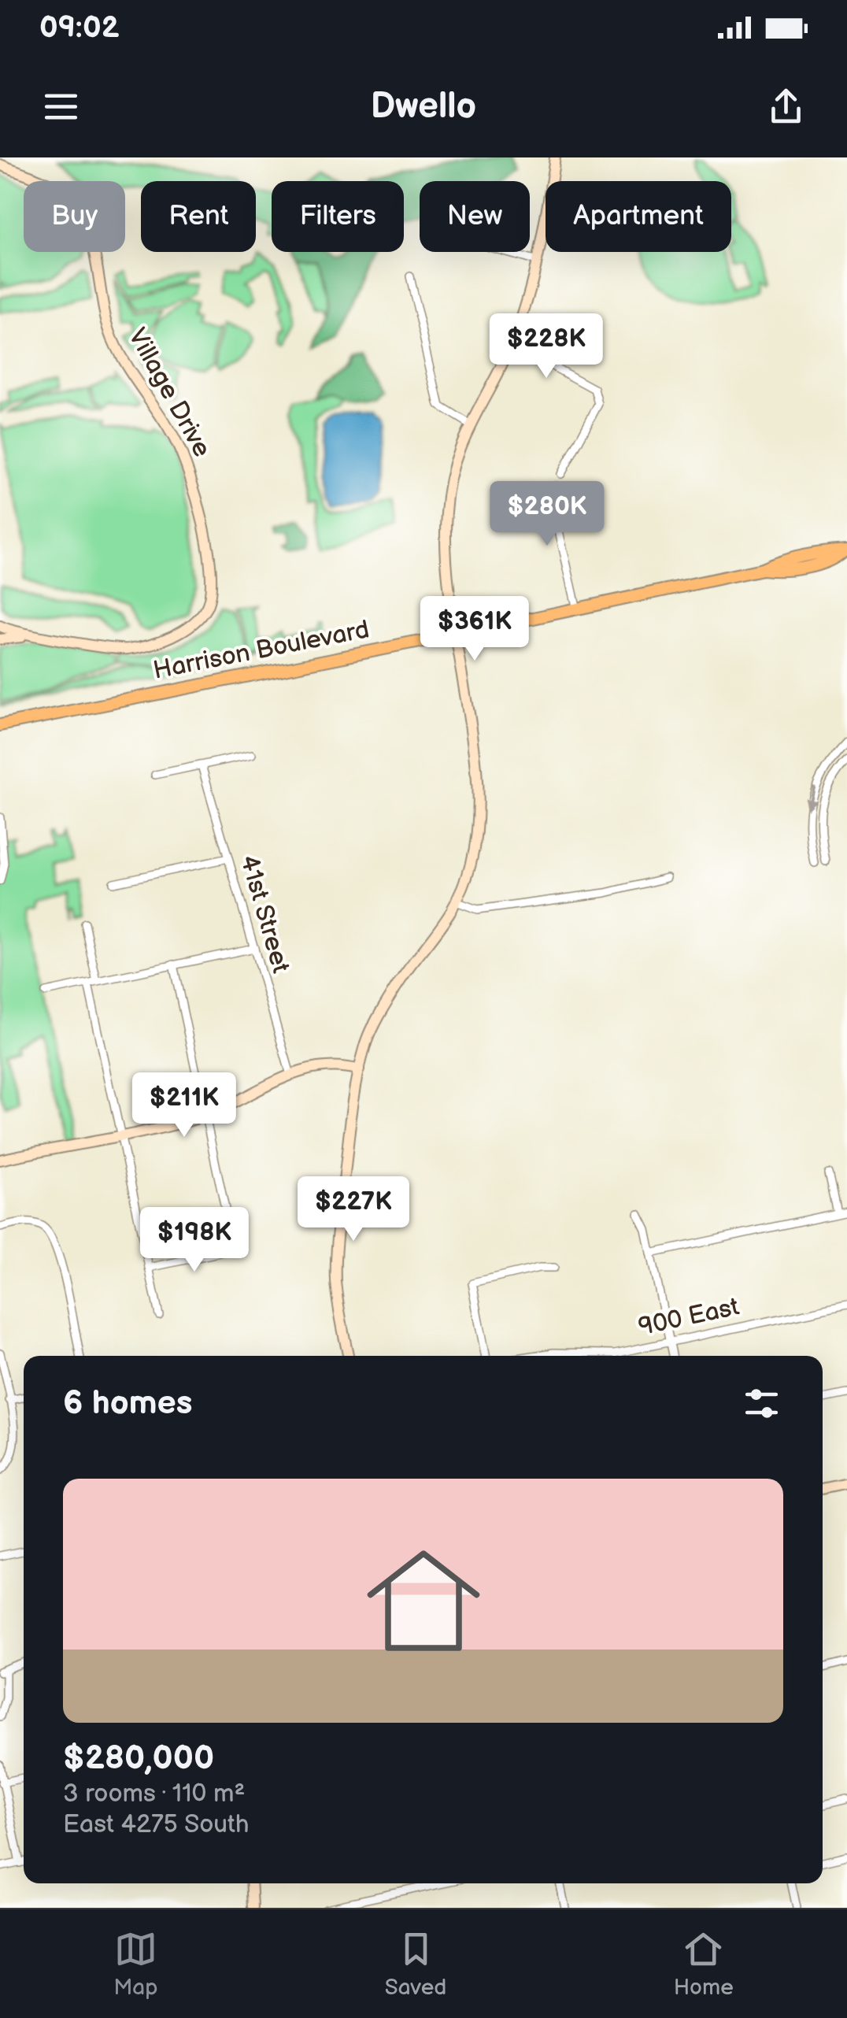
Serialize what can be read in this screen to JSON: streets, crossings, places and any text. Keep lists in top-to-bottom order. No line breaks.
{"streets":{"main road":["Harrison Boulevard"],"street":["Village Drive","41st Street","900 East"]},"page":{"status":"09:02","header":"Dwello","chip":["Buy","Rent","Filters","New","Apartment"],"price":["$228K","$280K","$361K","$211K","$227K","$198K"],"heading":"6 homes","list":[{"name":"$280,000","note":"3 rooms · 110 m² · East 4275 South"}],"tabs":["Map","Saved","Home"]}}
